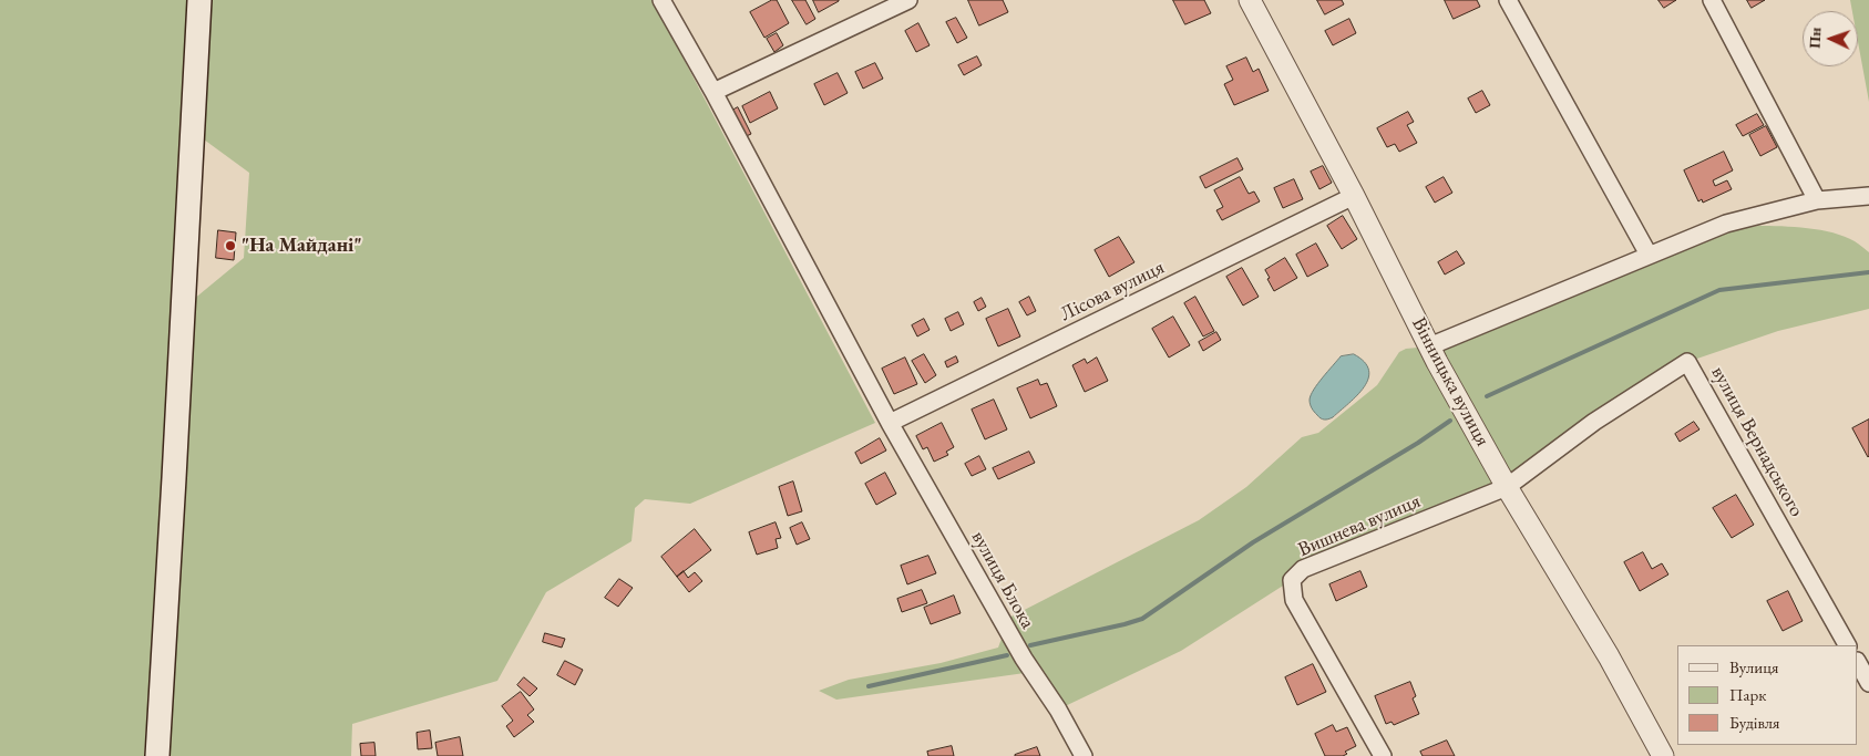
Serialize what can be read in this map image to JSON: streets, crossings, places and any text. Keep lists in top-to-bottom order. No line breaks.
{"streets":{"street":["Лісова вулиця","Вінницька вулиця","вулиця Вернадського","Вишнева вулиця","вулиця Блока"]},"crossings":[["Лісова вулиця","Вінницька вулиця"],["Лісова вулиця","вулиця Блока"],["Вінницька вулиця","вулиця Вернадського"],["Вінницька вулиця","Вишнева вулиця"],["вулиця Вернадського","Вишнева вулиця"]],"places":["\"На Майдані\""],"legend":["Вулиця","Парк","Будівля"],"north":"left"}
